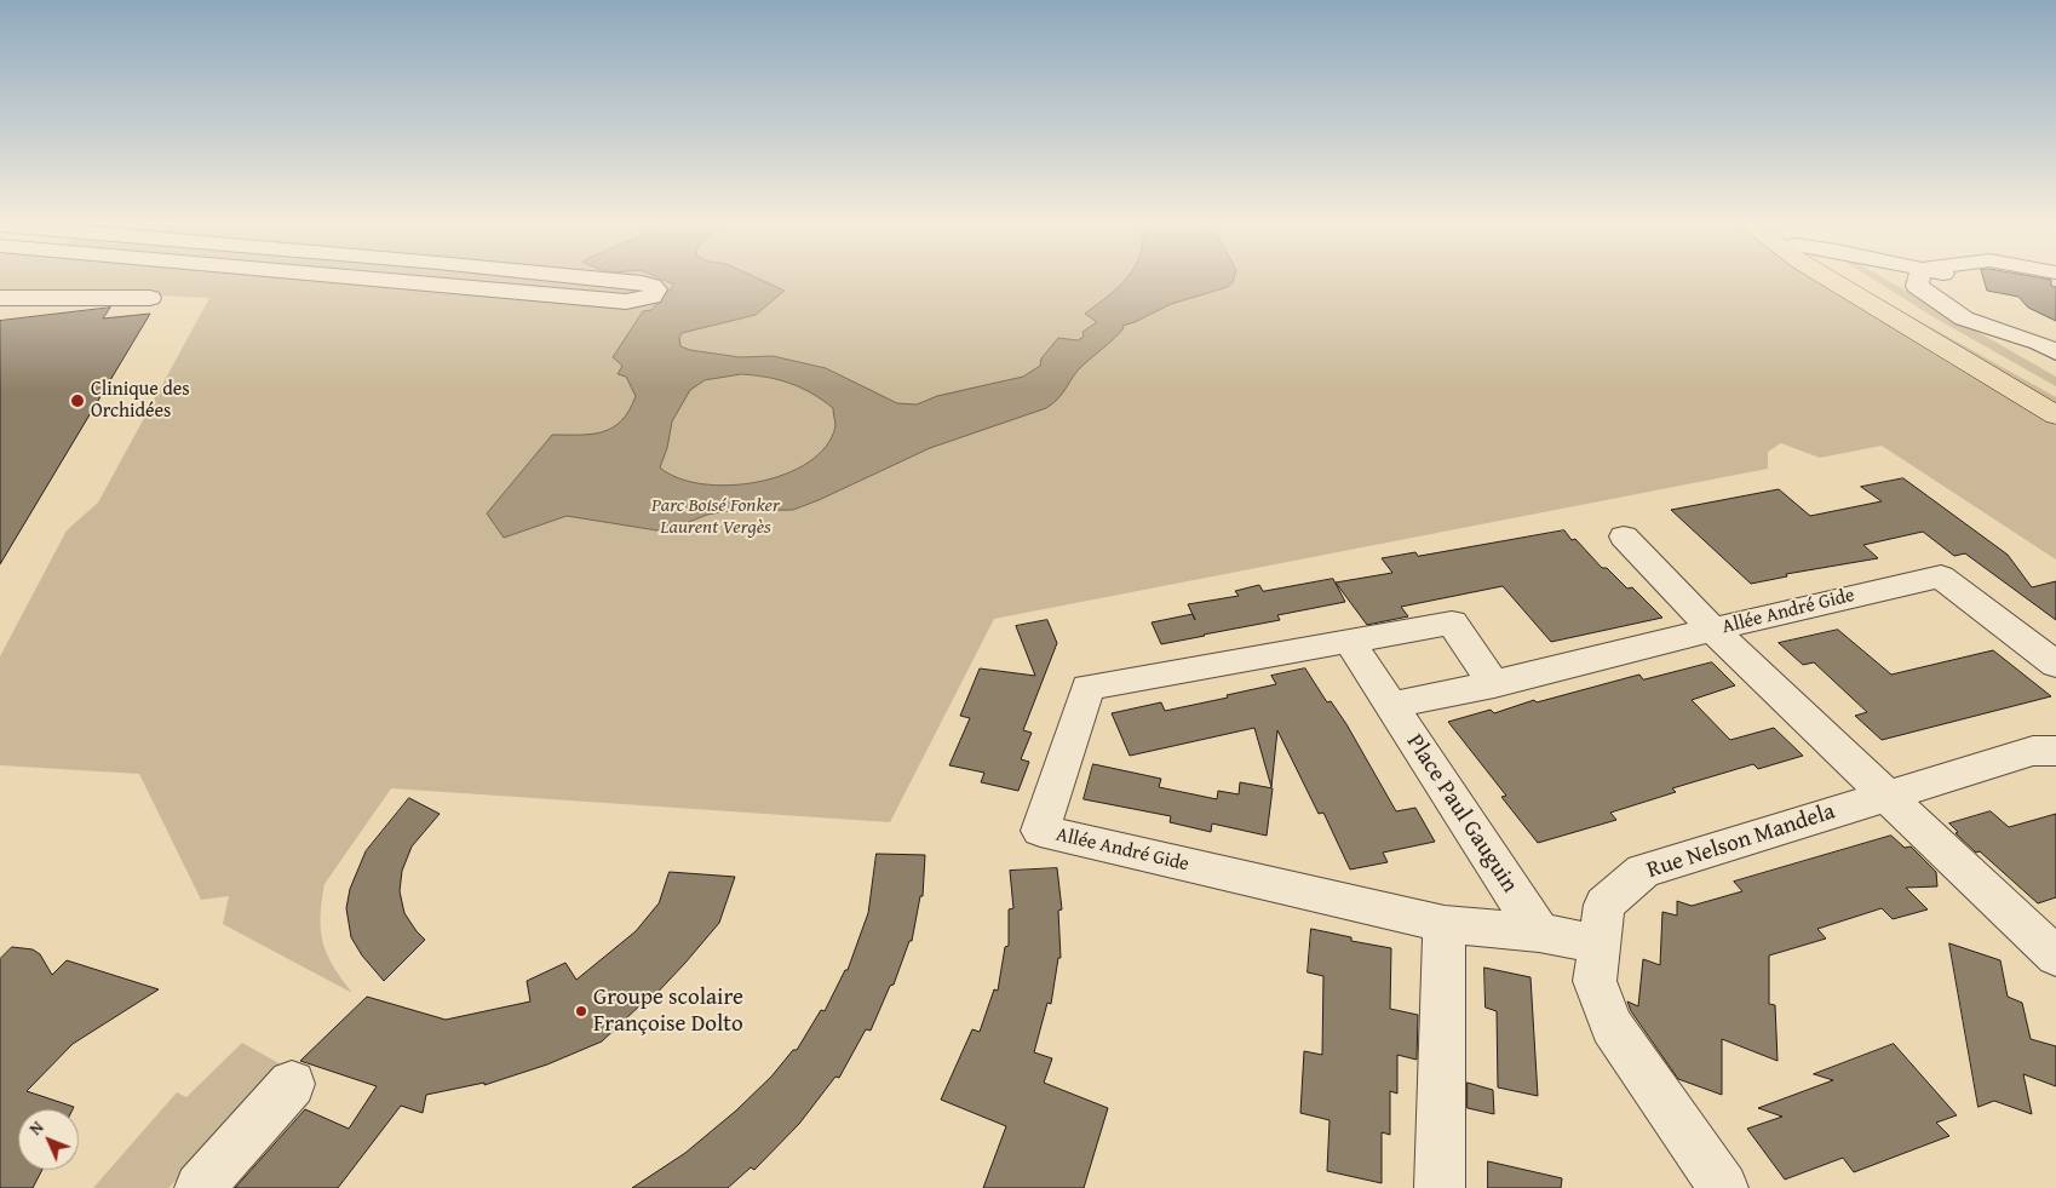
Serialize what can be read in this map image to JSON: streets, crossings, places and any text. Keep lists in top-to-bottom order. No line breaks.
{"streets":{"street":["Allée André Gide","Place Paul Gauguin","Rue Nelson Mandela"]},"crossings":[["Allée André Gide","Place Paul Gauguin"]],"parks":["Parc Boisé Fonker Laurent Vergès"],"places":["Clinique des Orchidées","Groupe scolaire Françoise Dolto"],"north":"top left"}
